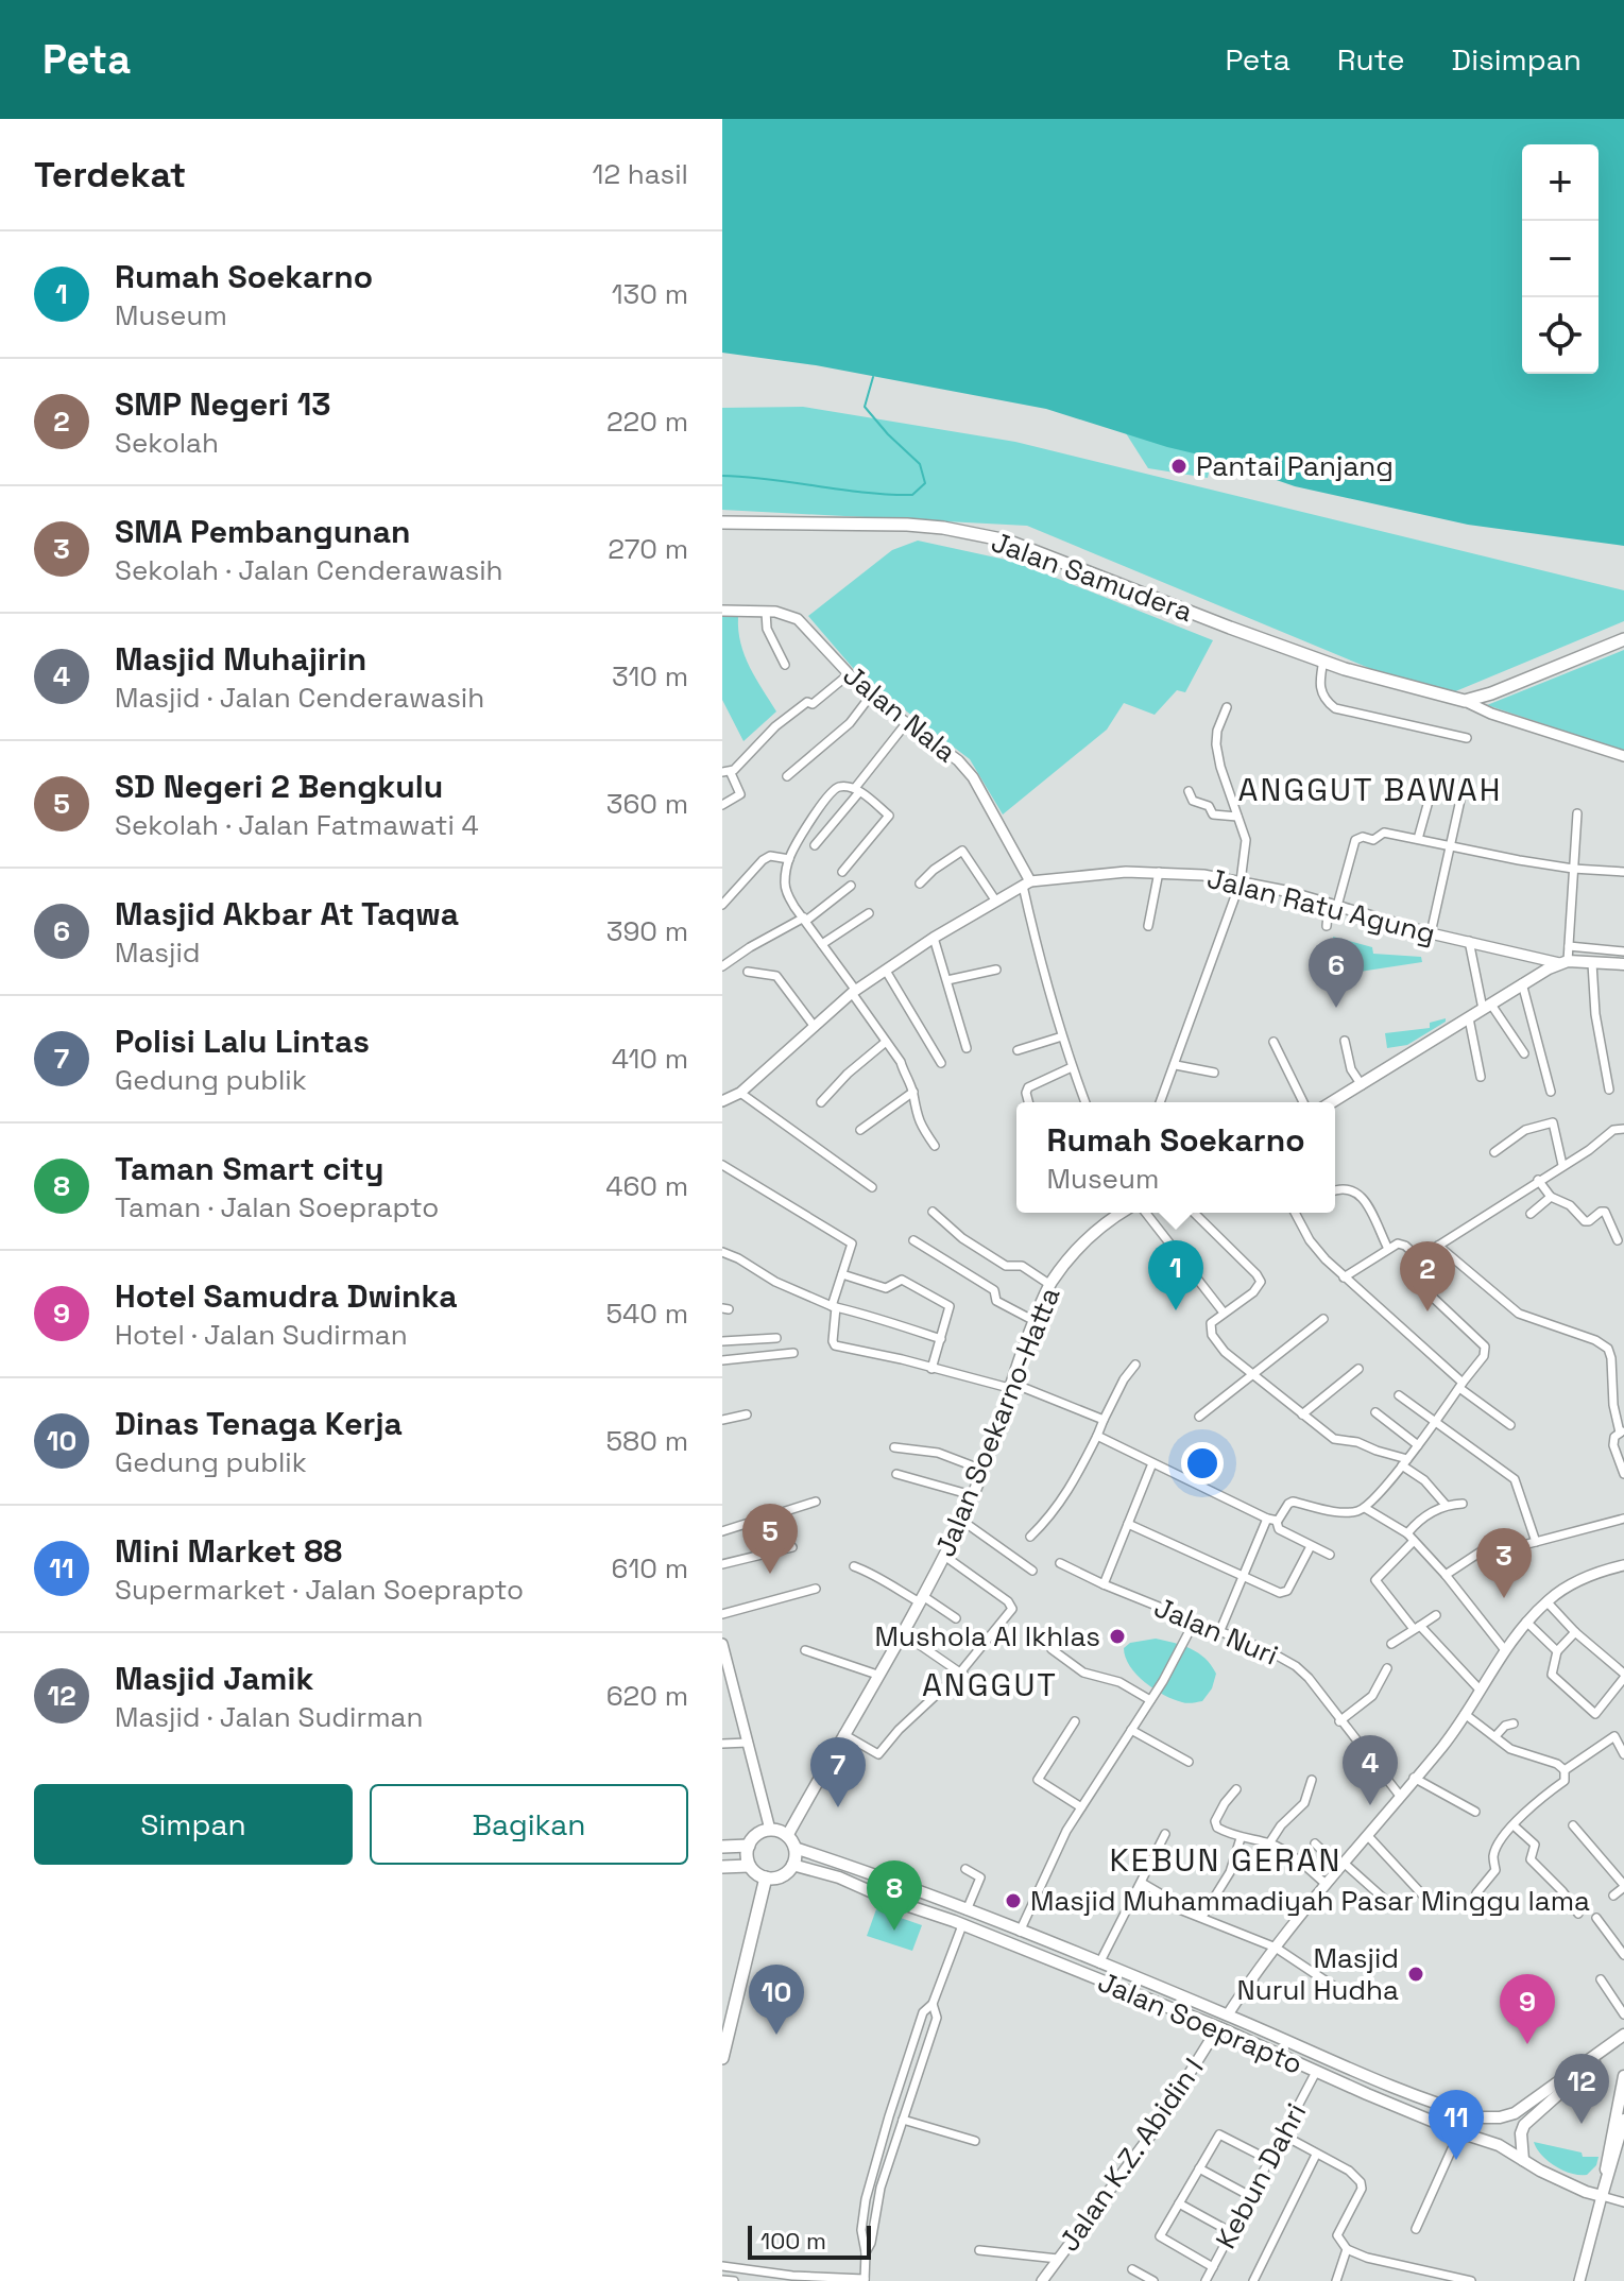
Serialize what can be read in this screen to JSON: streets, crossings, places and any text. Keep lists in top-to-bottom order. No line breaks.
{"streets":{"main road":["Jalan Samudera","Jalan Soekarno-Hatta","Jalan Soeprapto"],"street":["Jalan Nala","Jalan Ratu Agung","Jalan Nuri","Jalan K.Z. Abidin I","Kebun Dahri"]},"crossings":[["Jalan Nala","Jalan Ratu Agung"],["Jalan Soekarno-Hatta","Jalan Soeprapto"],["Jalan Soeprapto","Jalan K.Z. Abidin I"],["Jalan Soeprapto","Kebun Dahri"]],"districts":["ANGGUT BAWAH","ANGGUT","KEBUN GERAN"],"places":["Pantai Panjang","Mushola Al Ikhlas","Masjid Muhammadiyah Pasar Minggu lama","Masjid Nurul Hudha"],"scale_bar":"100 m","page":{"header":"Peta","nav":["Peta","Rute","Disimpan"],"heading":["Terdekat","12 hasil"],"map_buttons":["+","−"],"list":[{"mark":"1","name":"Rumah Soekarno","note":"Museum","value":"130 m"},{"mark":"2","name":"SMP Negeri 13","note":"Sekolah","value":"220 m"},{"mark":"3","name":"SMA Pembangunan","note":"Sekolah · Jalan Cenderawasih","value":"270 m"},{"mark":"4","name":"Masjid Muhajirin","note":"Masjid · Jalan Cenderawasih","value":"310 m"},{"mark":"5","name":"SD Negeri 2 Bengkulu","note":"Sekolah · Jalan Fatmawati 4","value":"360 m"},{"mark":"6","name":"Masjid Akbar At Taqwa","note":"Masjid","value":"390 m"},{"mark":"7","name":"Polisi Lalu Lintas","note":"Gedung publik","value":"410 m"},{"mark":"8","name":"Taman Smart city","note":"Taman · Jalan Soeprapto","value":"460 m"},{"mark":"9","name":"Hotel Samudra Dwinka","note":"Hotel · Jalan Sudirman","value":"540 m"},{"mark":"10","name":"Dinas Tenaga Kerja","note":"Gedung publik","value":"580 m"},{"mark":"11","name":"Mini Market 88","note":"Supermarket · Jalan Soeprapto","value":"610 m"},{"mark":"12","name":"Masjid Jamik","note":"Masjid · Jalan Sudirman","value":"620 m"}],"pins":["6","1","2","5","3","4","7","8","10","9","12","11"],"popup":["Rumah Soekarno","Museum"],"buttons":["Simpan","Bagikan"],"scale":"100 m"}}
